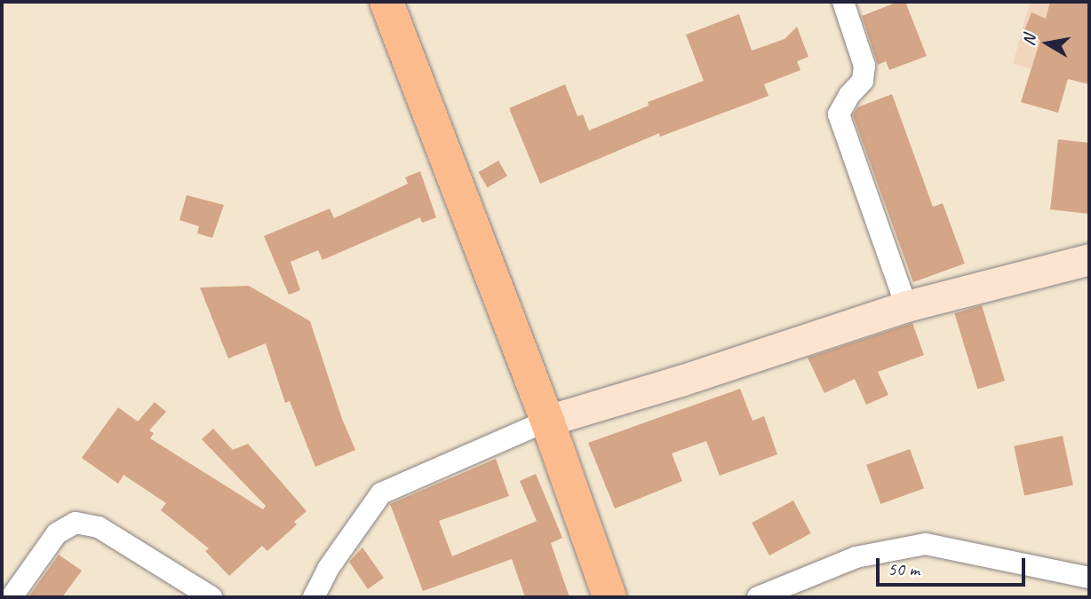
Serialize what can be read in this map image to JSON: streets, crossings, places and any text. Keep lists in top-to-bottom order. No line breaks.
{"scale_bar":"50 m","north":"left"}
